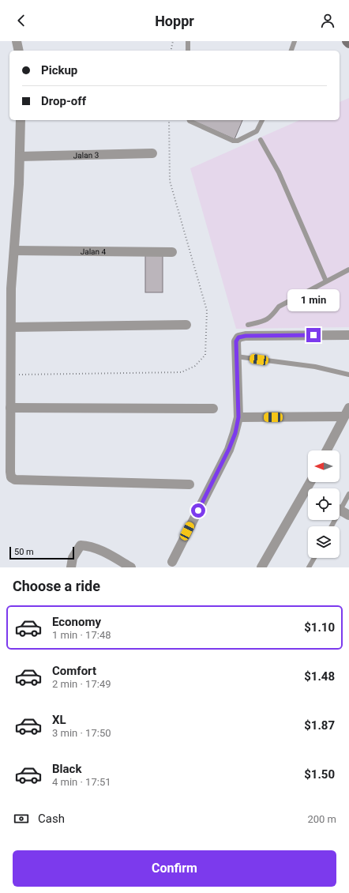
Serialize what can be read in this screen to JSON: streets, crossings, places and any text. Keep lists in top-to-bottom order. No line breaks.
{"streets":{"street":["Jalan 3","Jalan 4"]},"scale_bar":"50 m","north":"left","page":{"header":"Hoppr","banner":["Pickup","Drop-off"],"bubble":"1 min","scale":"50 m","heading":"Choose a ride","list":[{"name":"Economy","note":"1 min · 17:48","value":"$1.10"},{"name":"Comfort","note":"2 min · 17:49","value":"$1.48"},{"name":"XL","note":"3 min · 17:50","value":"$1.87"},{"name":"Black","note":"4 min · 17:51","value":"$1.50"}],"pay":["Cash","200 m"],"buttons":"Confirm"}}
